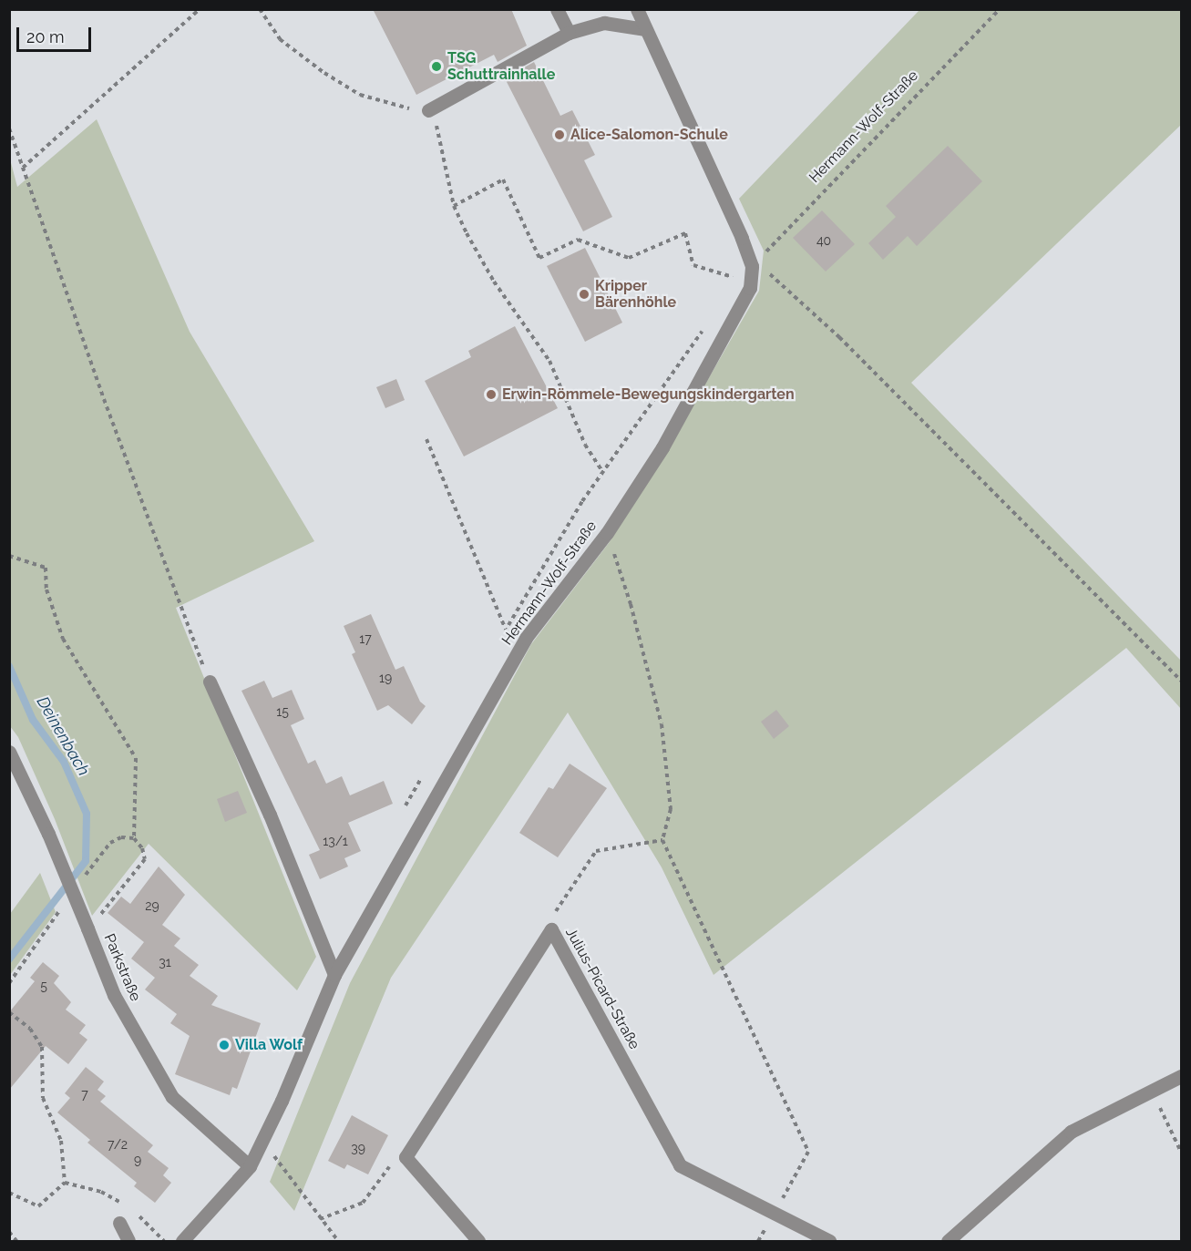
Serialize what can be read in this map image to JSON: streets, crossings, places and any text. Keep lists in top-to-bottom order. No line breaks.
{"streets":{"street":["Hermann-Wolf-Straße","Parkstraße","Julius-Picard-Straße"]},"crossings":[["Hermann-Wolf-Straße","Parkstraße"]],"water":["Deinenbach"],"places":["TSG Schuttrainhalle","Alice-Salomon-Schule","Kripper Bärenhöhle","Erwin-Römmele-Bewegungskindergarten","Villa Wolf"],"house_numbers":["40","17","19","15","13/1","29","31","5","7","7/2","39","9"],"scale_bar":"20 m"}
